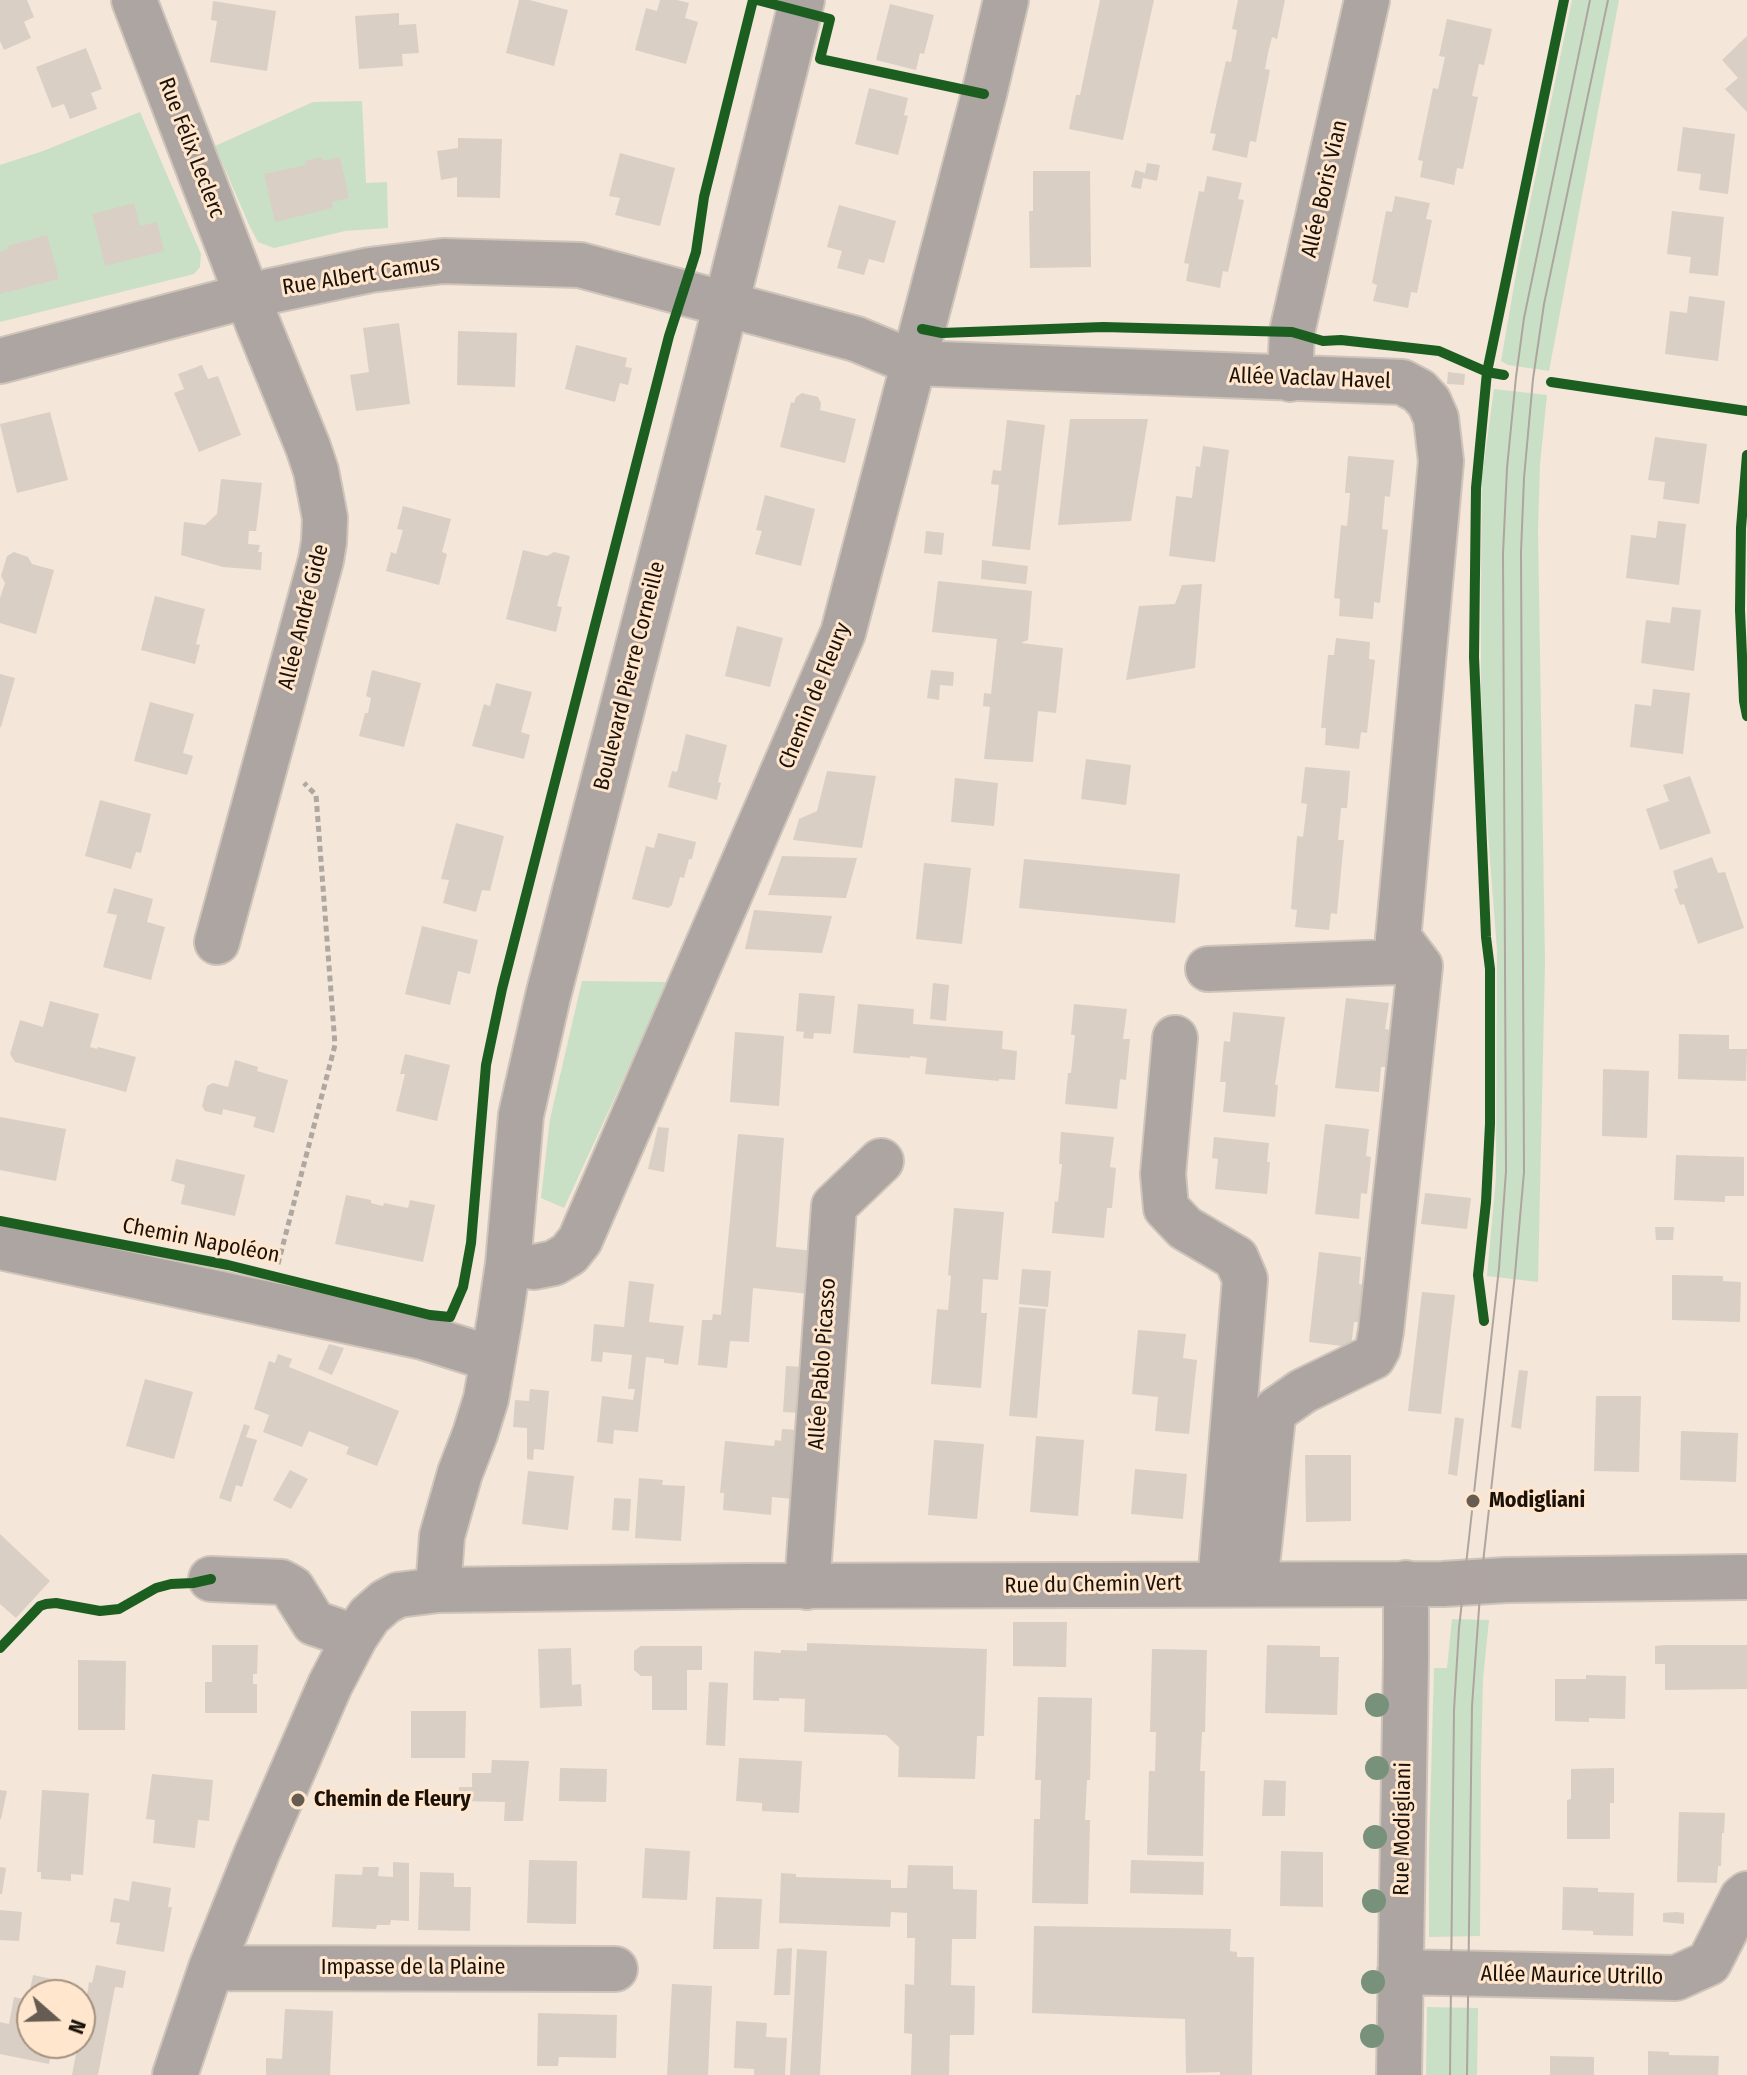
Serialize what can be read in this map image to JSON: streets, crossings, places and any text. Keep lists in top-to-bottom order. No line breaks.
{"streets":{"street":["Rue Félix Leclerc","Allée Boris Vian","Rue Albert Camus","Allée Vaclav Havel","Allée André Gide","Boulevard Pierre Corneille","Chemin de Fleury","Chemin Napoléon","Allée Pablo Picasso","Rue du Chemin Vert","Rue Modigliani","Impasse de la Plaine","Allée Maurice Utrillo"]},"crossings":[["Rue Félix Leclerc","Rue Albert Camus"],["Rue Félix Leclerc","Allée André Gide"],["Allée Boris Vian","Allée Vaclav Havel"],["Rue Albert Camus","Allée Vaclav Havel"],["Rue Albert Camus","Allée André Gide"],["Rue Albert Camus","Boulevard Pierre Corneille"],["Allée Vaclav Havel","Boulevard Pierre Corneille"],["Allée Vaclav Havel","Chemin de Fleury"],["Boulevard Pierre Corneille","Chemin de Fleury"],["Boulevard Pierre Corneille","Chemin Napoléon"],["Allée Pablo Picasso","Rue du Chemin Vert"],["Rue du Chemin Vert","Rue Modigliani"],["Rue Modigliani","Allée Maurice Utrillo"]],"places":["Modigliani","Chemin de Fleury"],"north":"right"}
